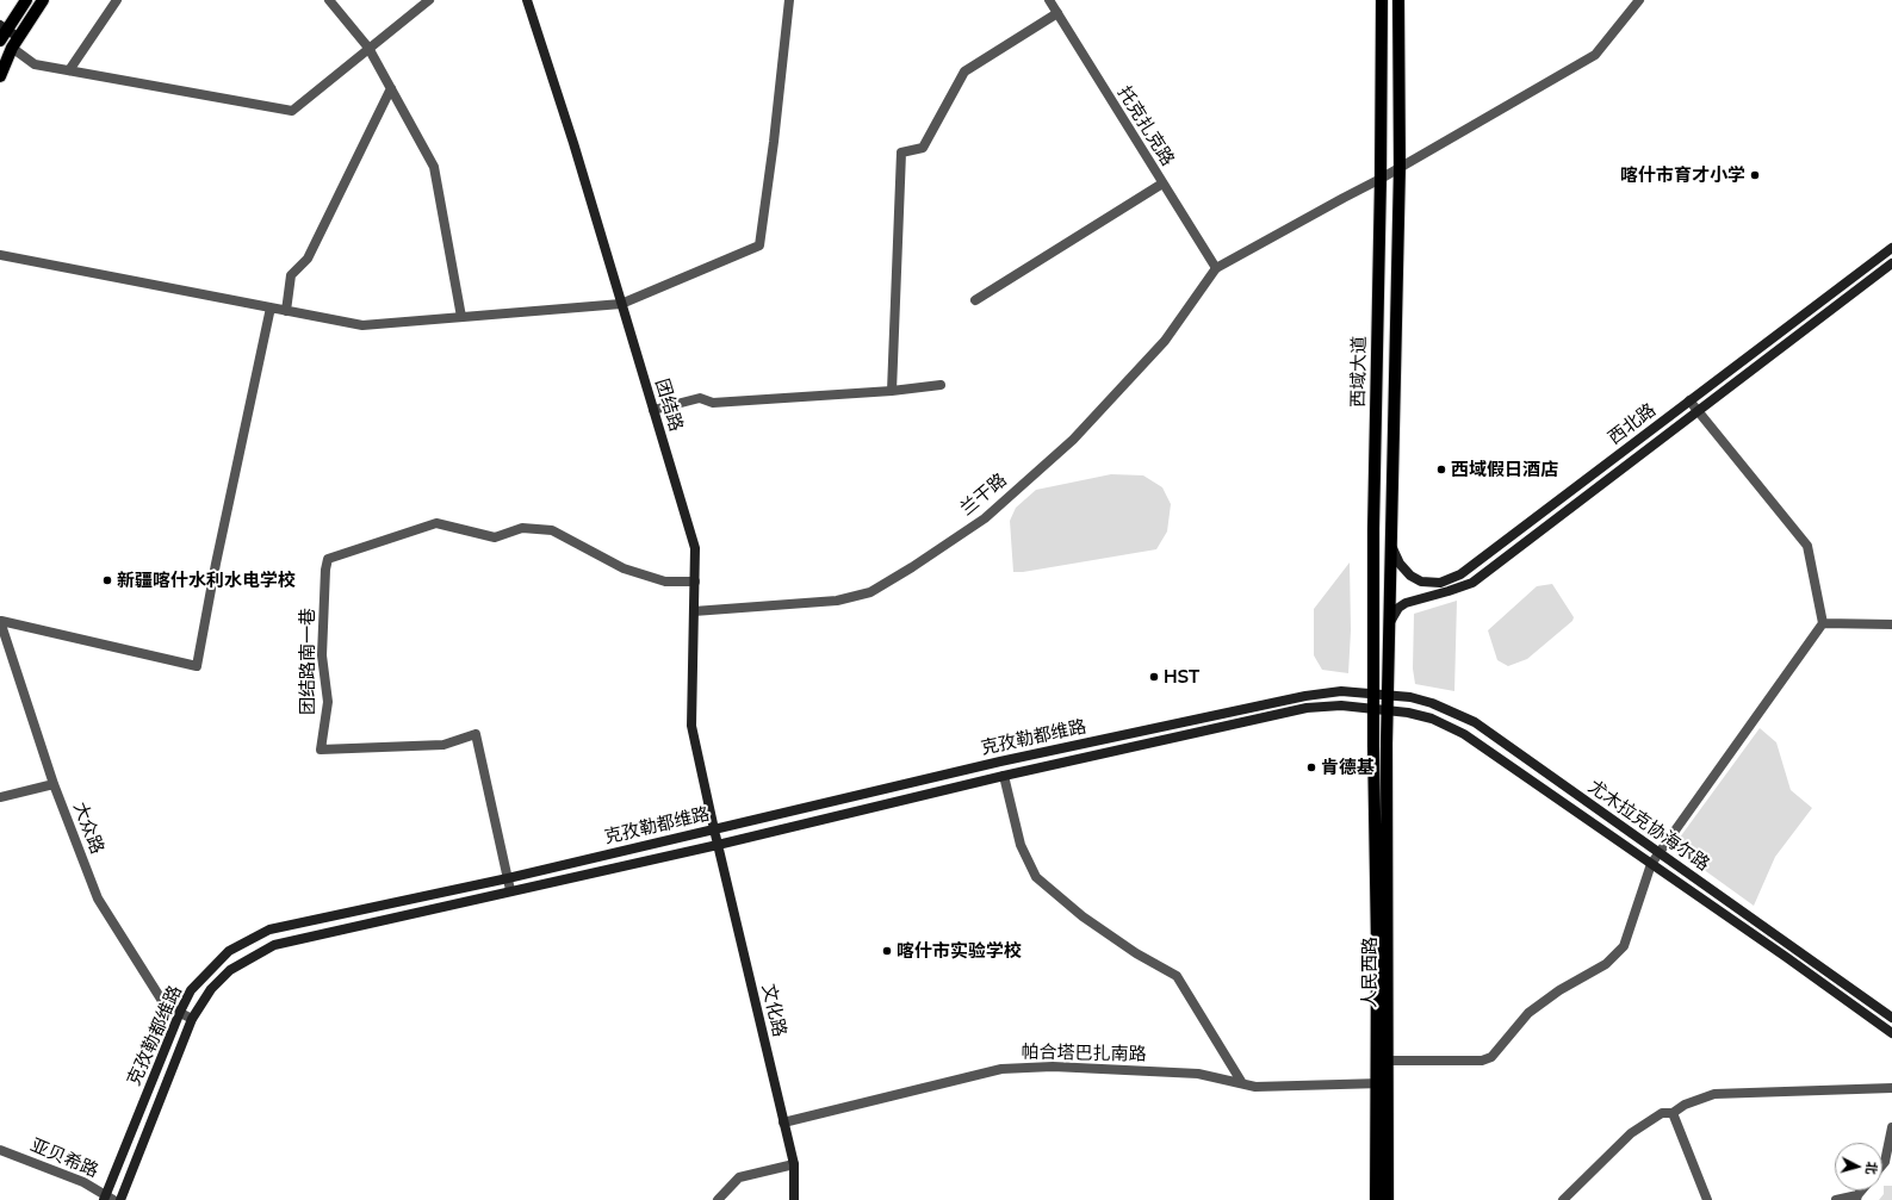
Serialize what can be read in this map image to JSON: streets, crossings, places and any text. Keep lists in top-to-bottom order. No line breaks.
{"streets":{"main road":["西域大道","团结路","西北路","克孜勒都维路","尤木拉克协海尔路","人民西路","文化路"],"street":["托克扎克路","兰干路","团结路南一巷","大众路","帕合塔巴扎南路","亚贝希路"]},"crossings":[["托克扎克路","兰干路"],["西域大道","西北路"],["西域大道","克孜勒都维路"],["西域大道","尤木拉克协海尔路"],["西域大道","人民西路"],["团结路","兰干路"],["团结路","团结路南一巷"],["团结路","克孜勒都维路"],["团结路","文化路"],["团结路南一巷","克孜勒都维路"],["克孜勒都维路","尤木拉克协海尔路"],["克孜勒都维路","大众路"],["克孜勒都维路","文化路"],["克孜勒都维路","亚贝希路"],["人民西路","帕合塔巴扎南路"],["文化路","帕合塔巴扎南路"]],"places":["喀什市育才小学","西域假日酒店","新疆喀什水利水电学校","HST","肯德基","喀什市实验学校"],"north":"right"}
